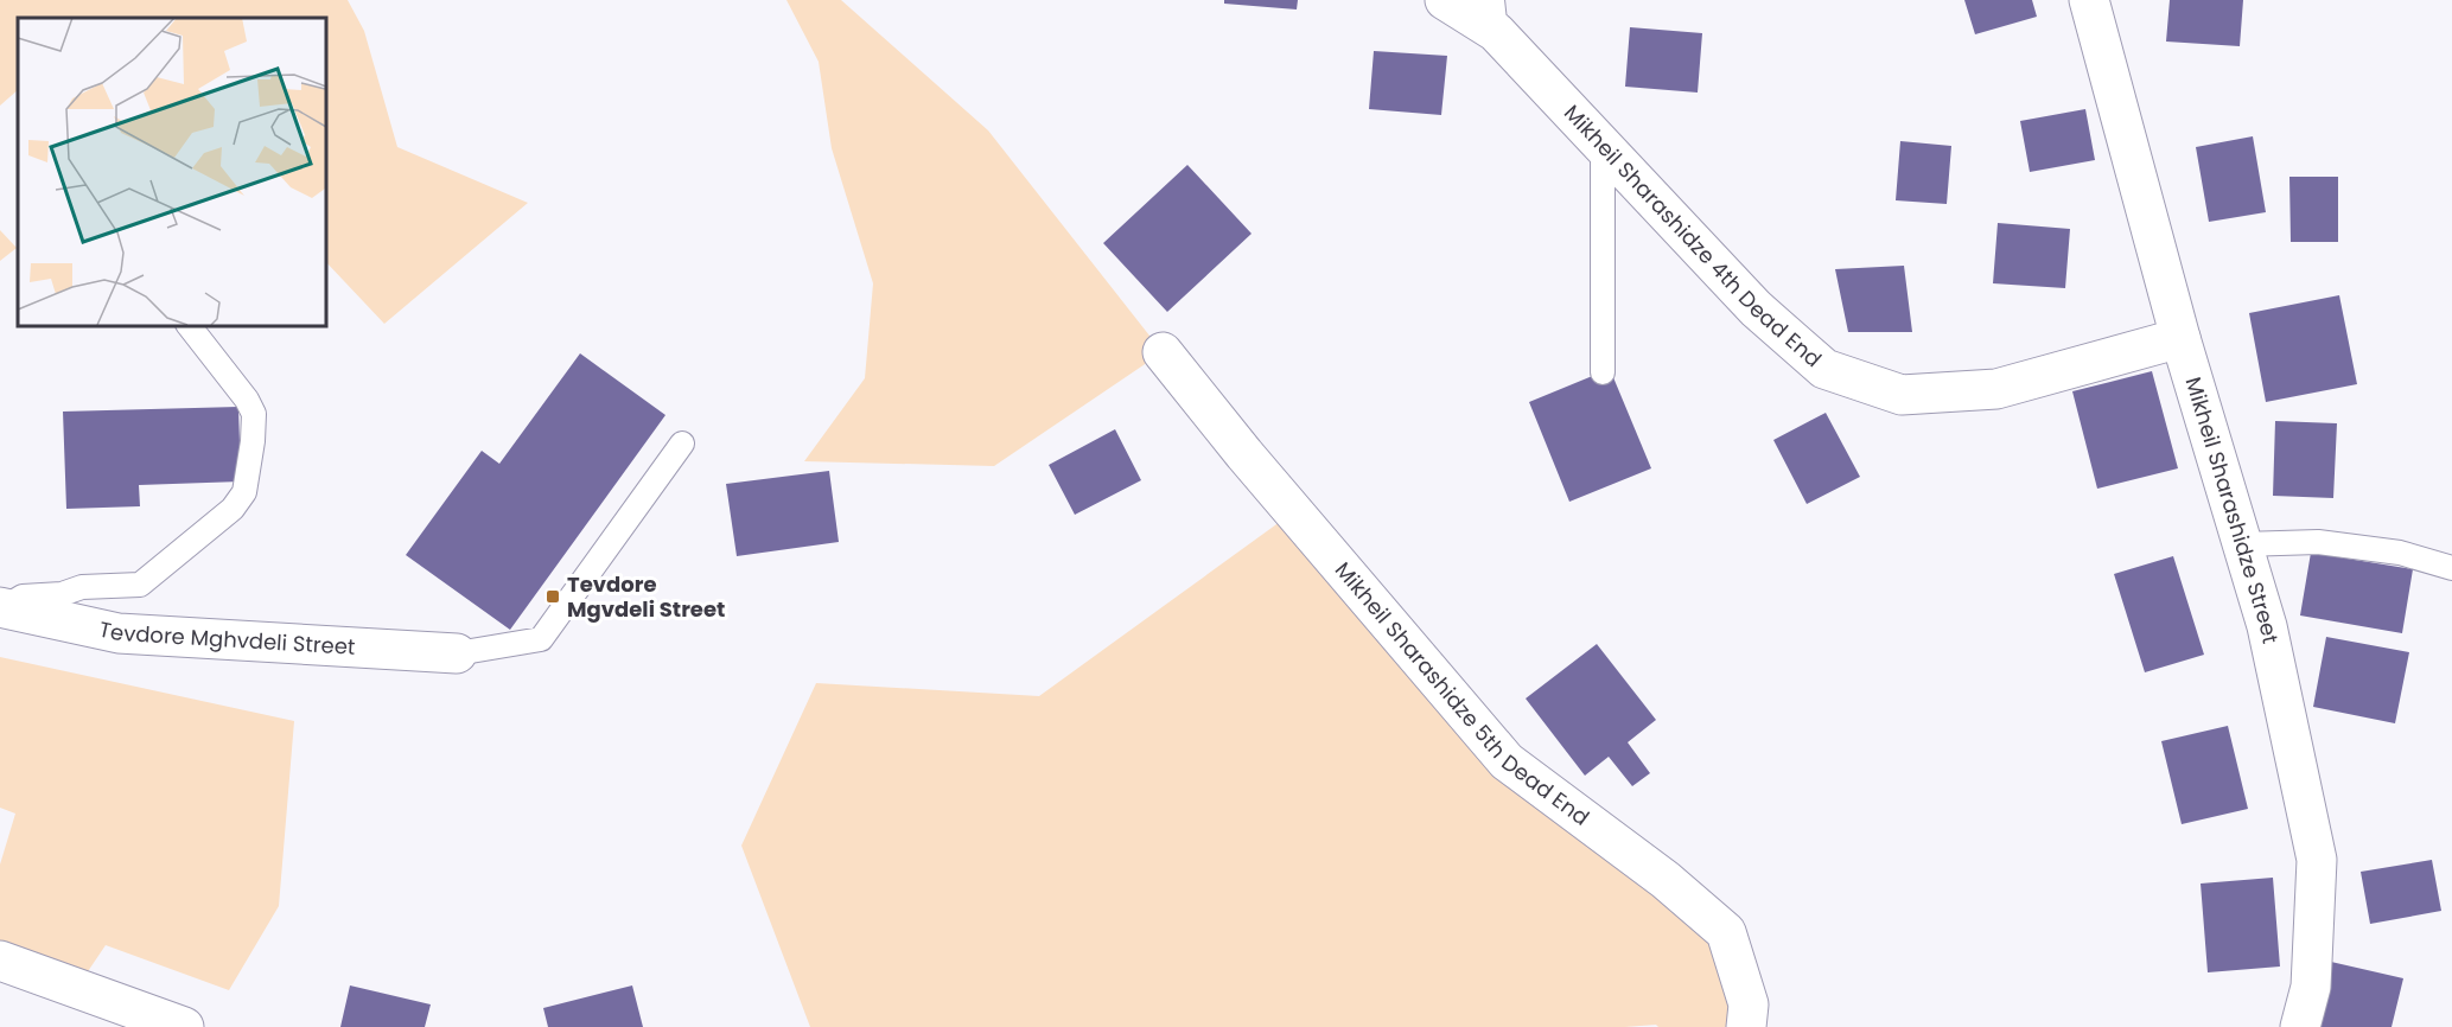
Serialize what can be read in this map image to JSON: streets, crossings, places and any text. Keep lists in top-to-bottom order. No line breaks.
{"streets":{"street":["Mikheil Sharashidze 4th Dead End","Mikheil Sharashidze Street","Tevdore Mghvdeli Street","Mikheil Sharashidze 5th Dead End"]},"crossings":[["Mikheil Sharashidze 4th Dead End","Mikheil Sharashidze Street"]],"places":{"transit":["Tevdore Mgvdeli Street"]}}
